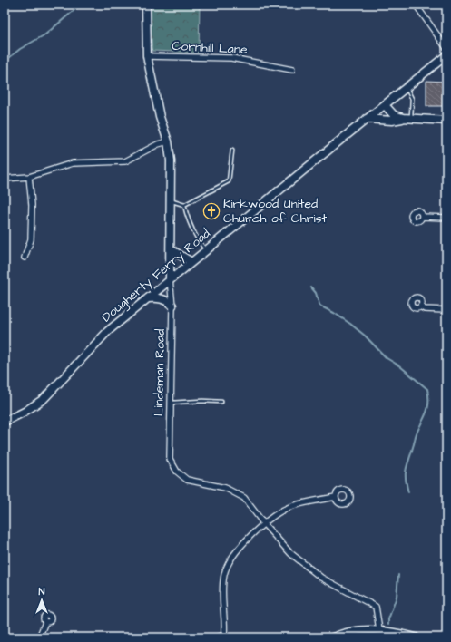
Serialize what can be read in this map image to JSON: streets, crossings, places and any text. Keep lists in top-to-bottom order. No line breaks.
{"streets":{"main road":["Dougherty Ferry Road","Lindeman Road"],"street":["Cornhill Lane"]},"crossings":[["Cornhill Lane","Lindeman Road"],["Dougherty Ferry Road","Lindeman Road"]],"places":{"church":["Kirkwood United Church of Christ"]},"north":"top"}
